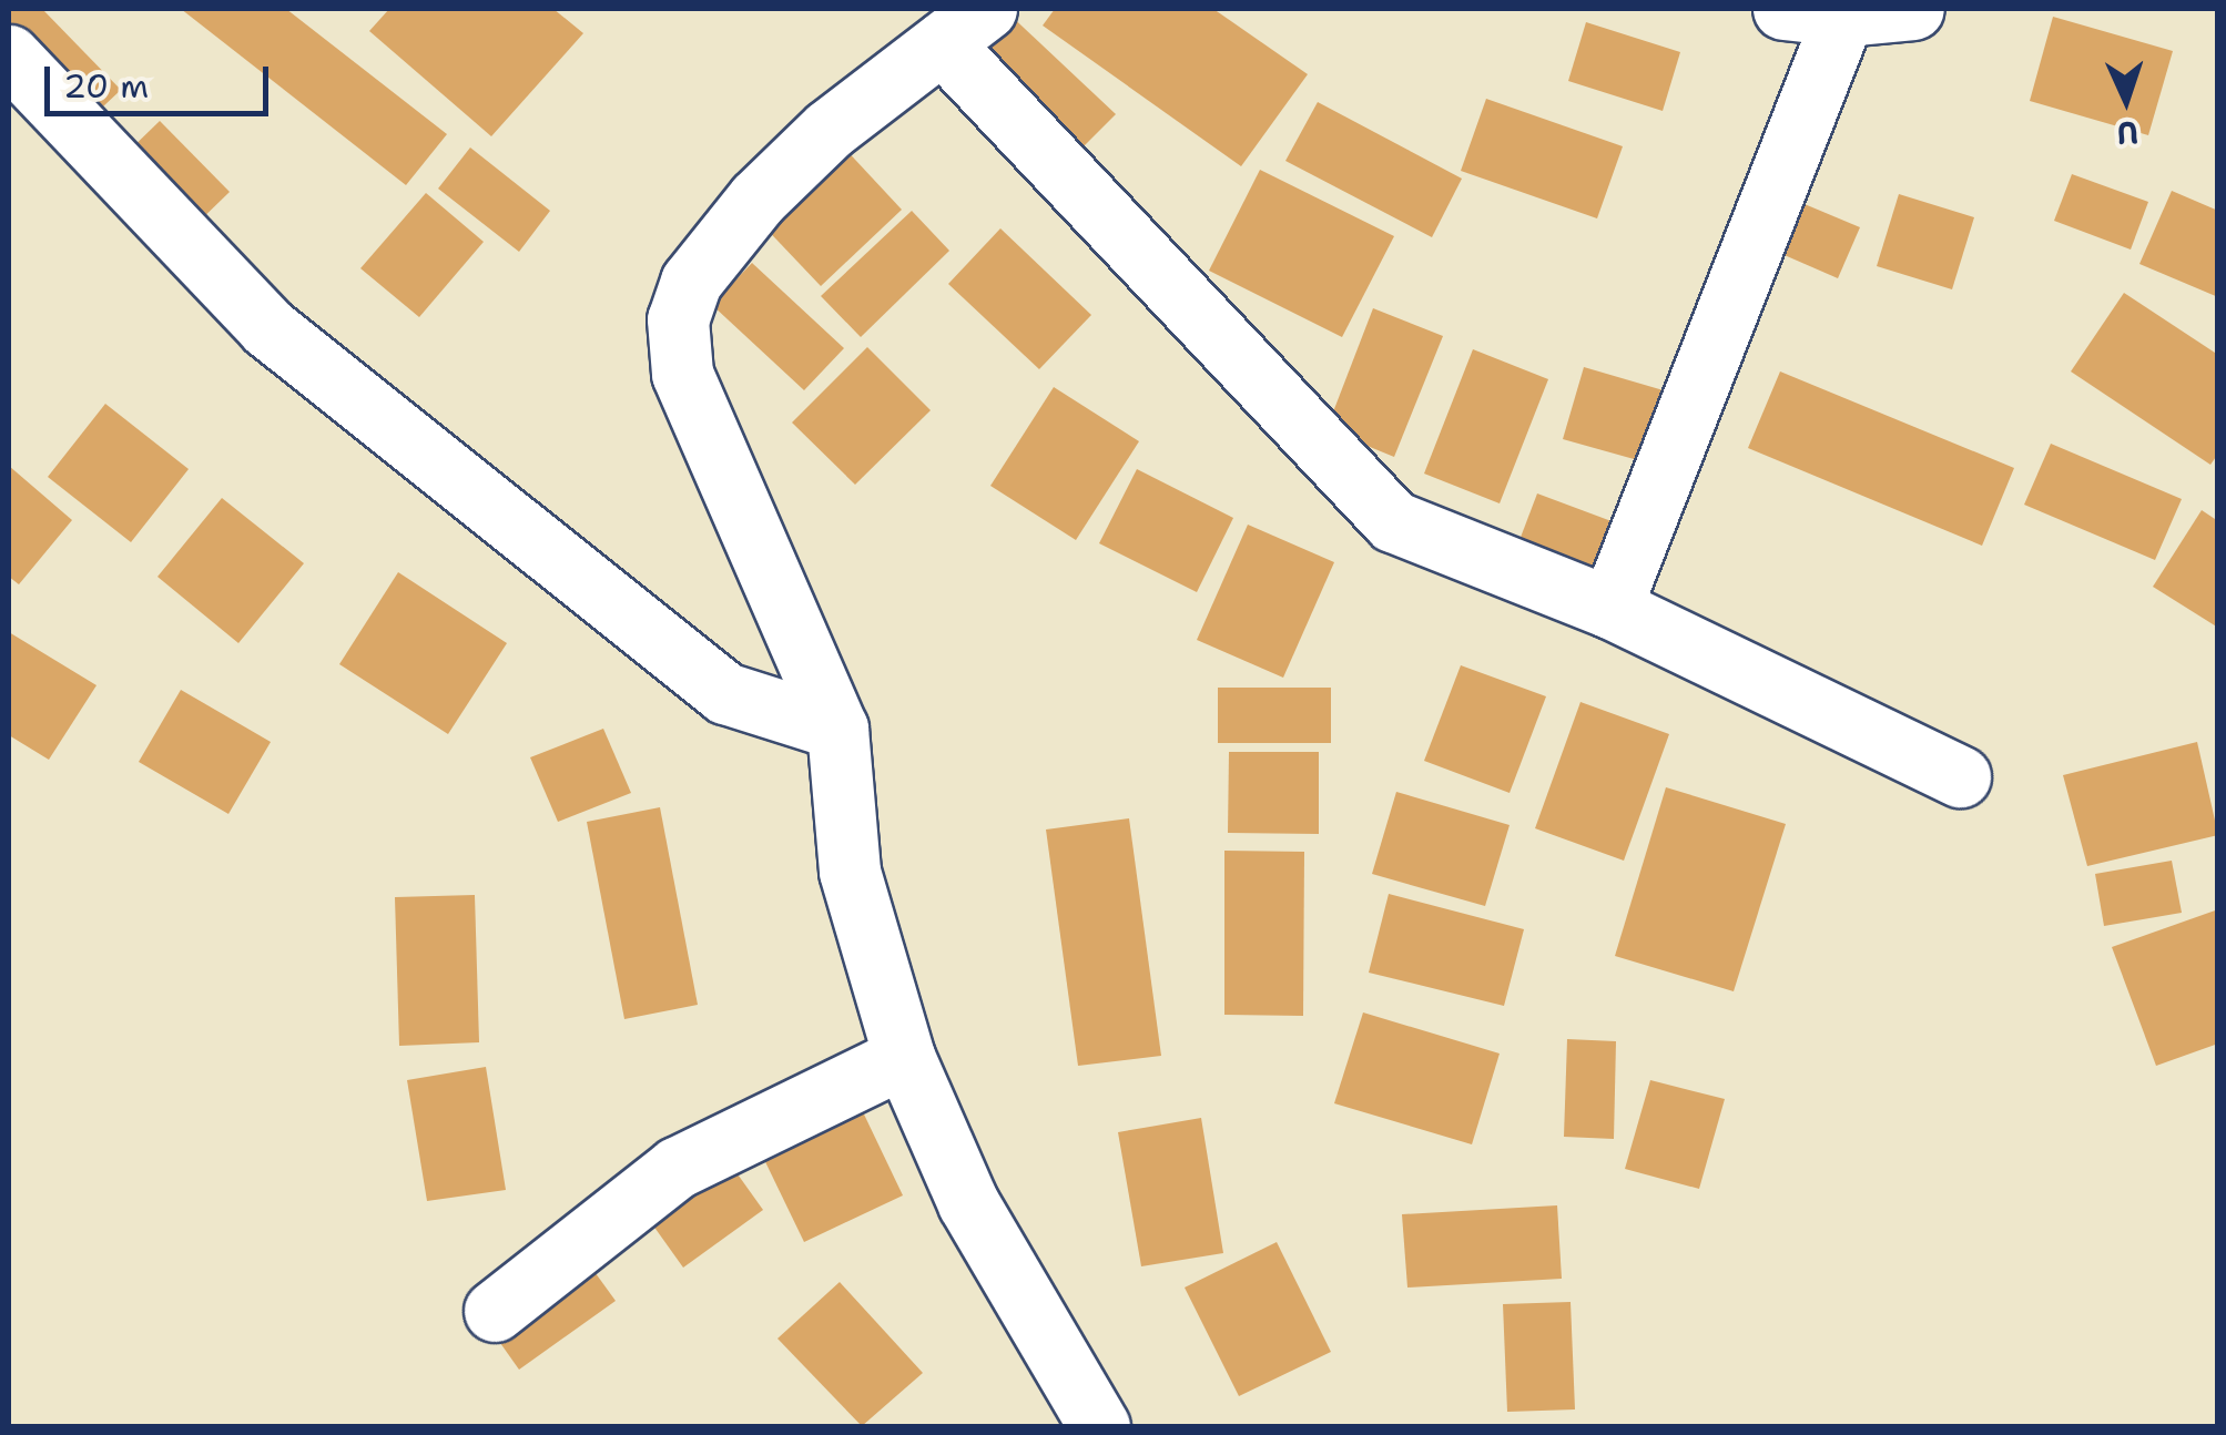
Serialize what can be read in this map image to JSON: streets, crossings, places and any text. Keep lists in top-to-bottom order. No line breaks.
{"scale_bar":"20 m","north":"bottom"}
